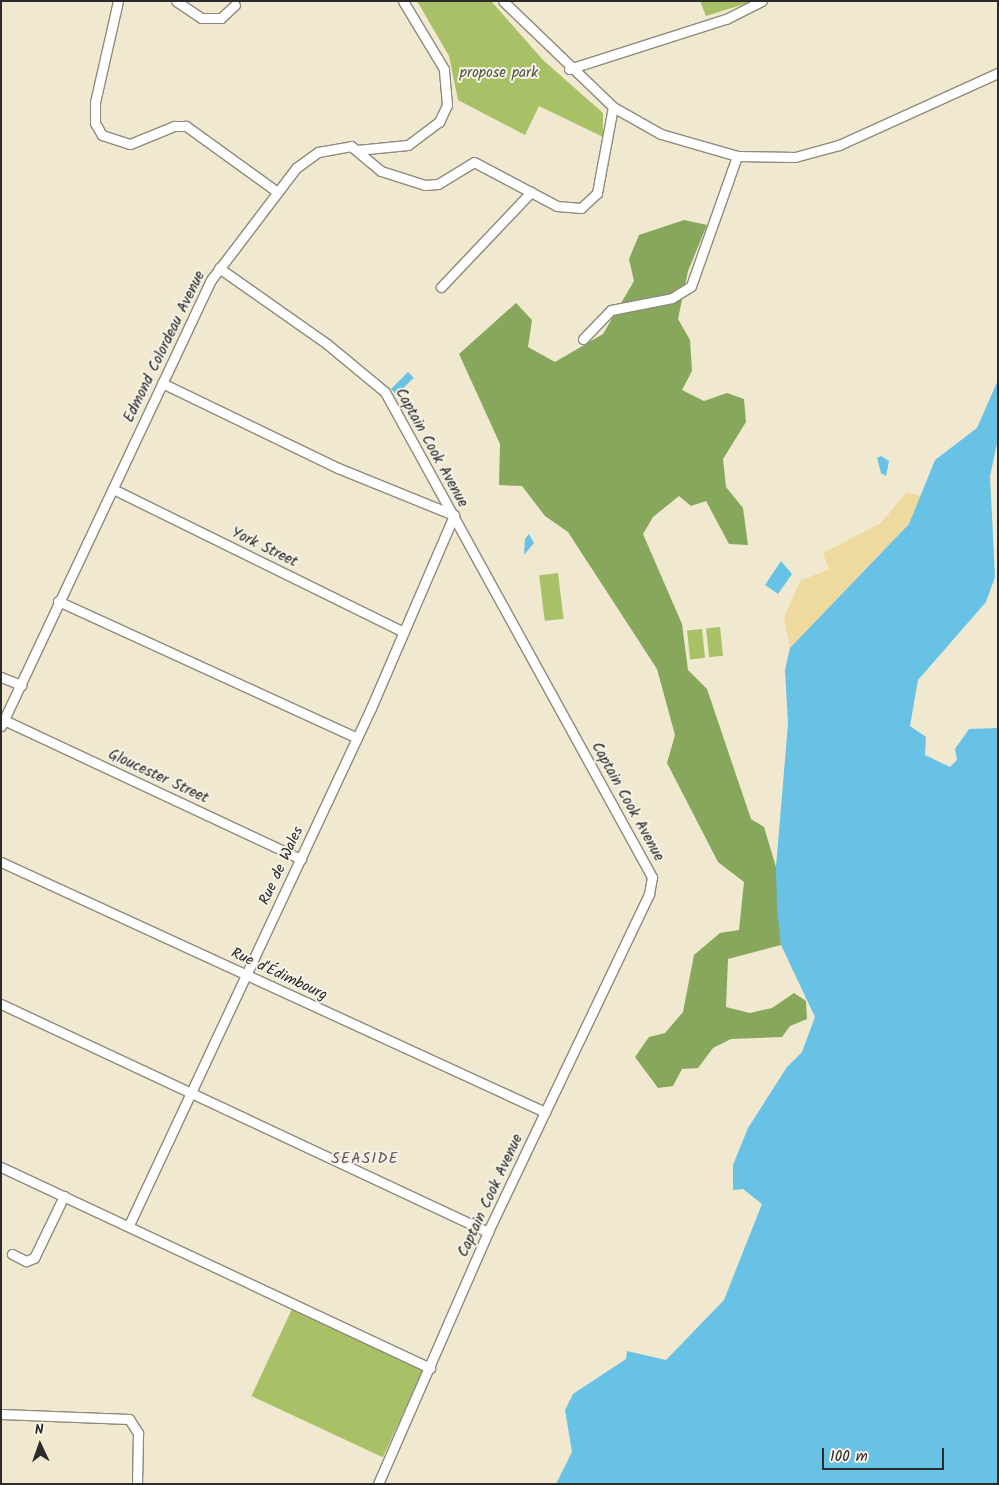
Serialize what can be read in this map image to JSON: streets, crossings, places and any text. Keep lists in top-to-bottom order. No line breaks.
{"streets":{"street":["Edmond Colordeau Avenue","Captain Cook Avenue","York Street","Gloucester Street","Rue de Wales","Rue d'Édimbourg"]},"crossings":[["Edmond Colordeau Avenue","Captain Cook Avenue"],["Edmond Colordeau Avenue","York Street"],["Edmond Colordeau Avenue","Gloucester Street"],["Captain Cook Avenue","Rue de Wales"],["Captain Cook Avenue","Rue d'Édimbourg"],["York Street","Rue de Wales"],["Gloucester Street","Rue de Wales"],["Rue de Wales","Rue d'Édimbourg"]],"districts":["SEASIDE"],"parks":["propose park"],"scale_bar":"100 m","north":"top"}
